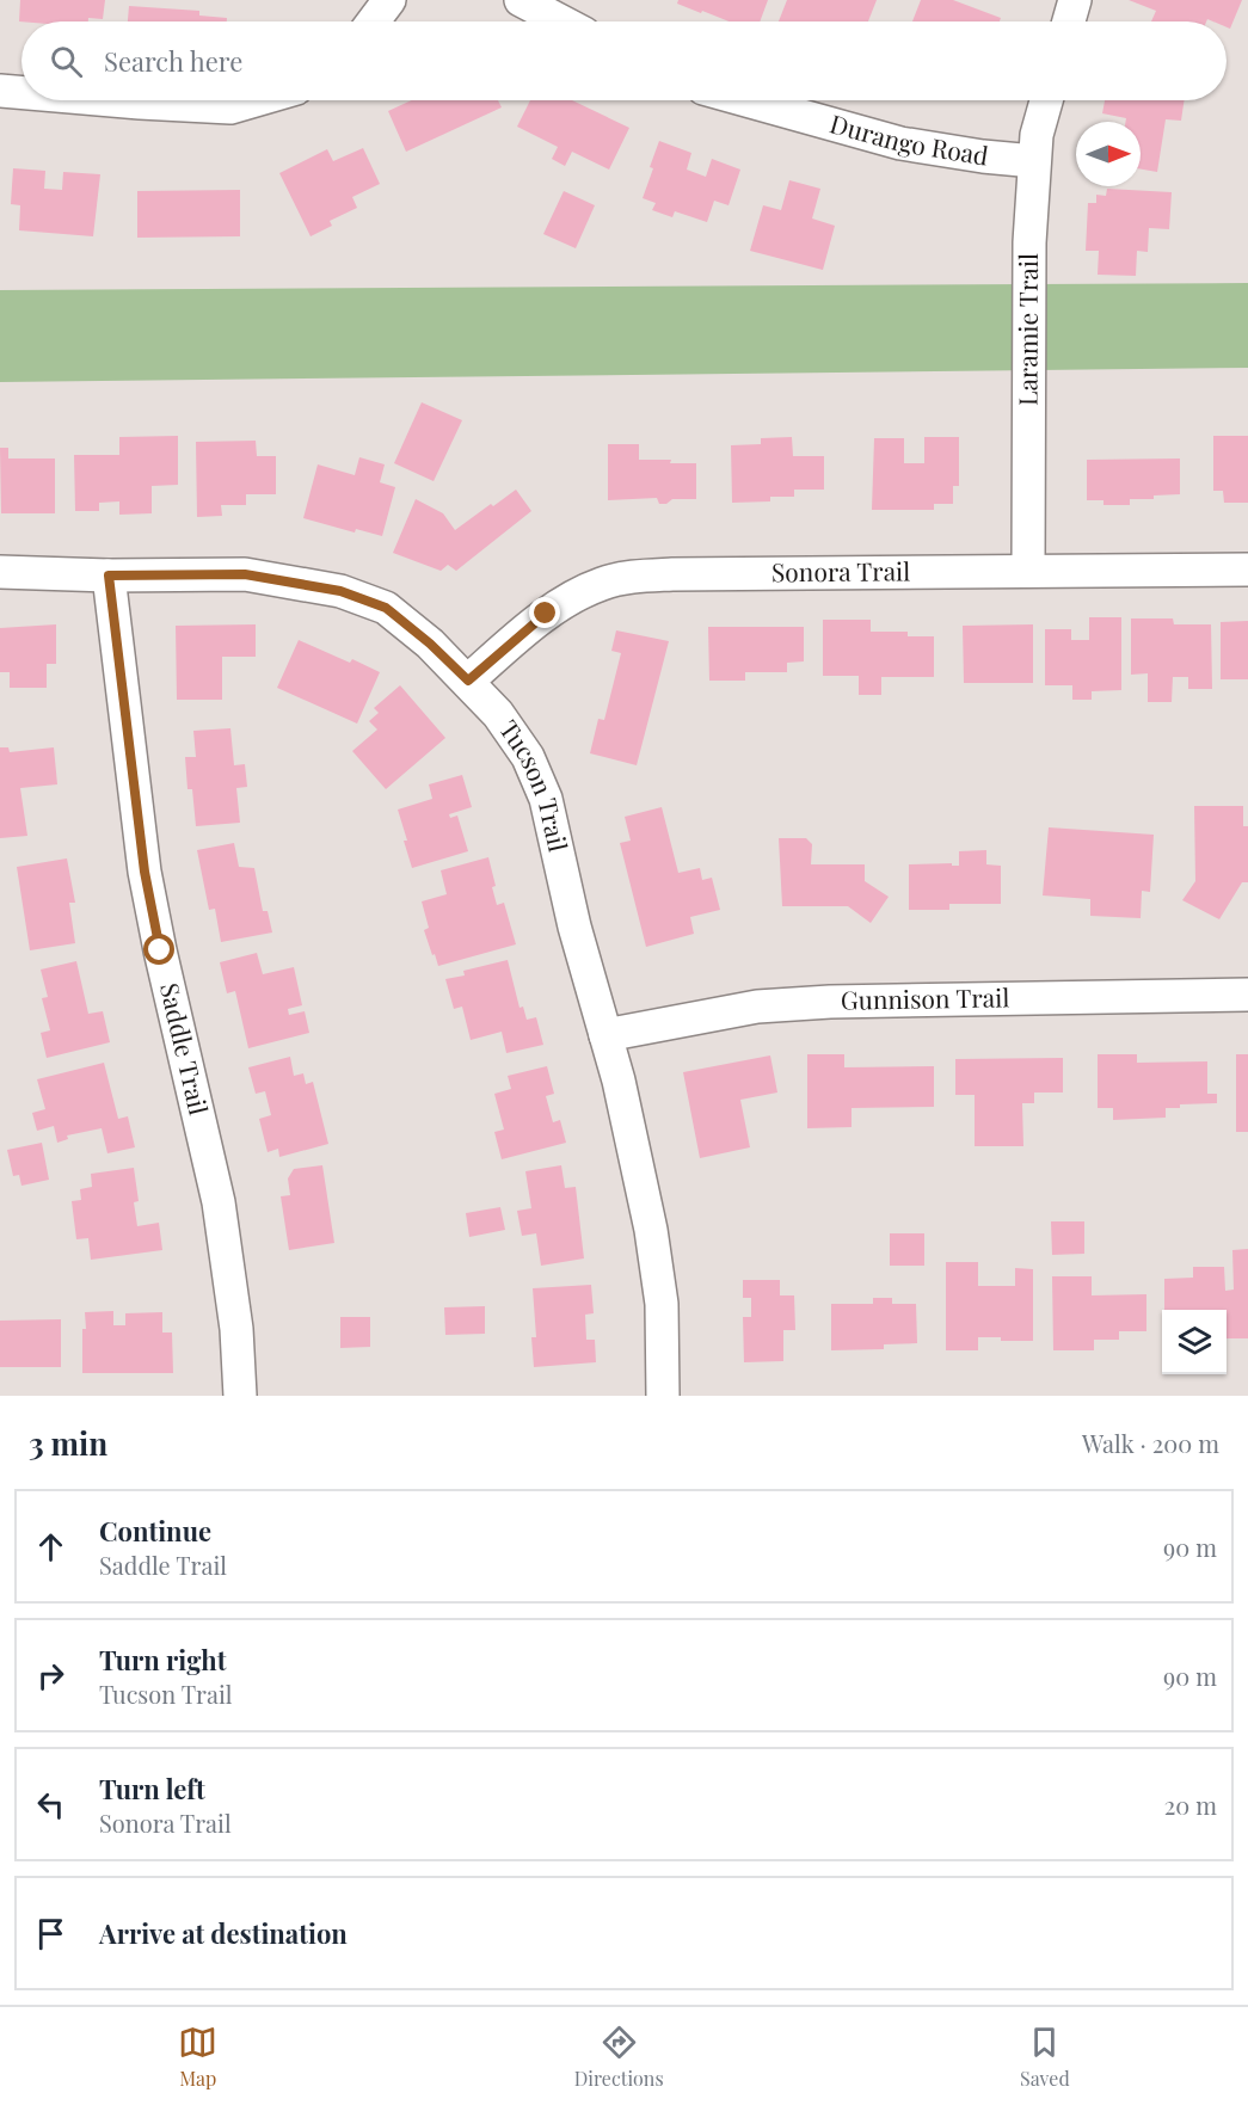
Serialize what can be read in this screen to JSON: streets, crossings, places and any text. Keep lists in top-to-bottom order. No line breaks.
{"streets":{"street":["Durango Road","Laramie Trail","Sonora Trail","Tucson Trail","Gunnison Trail","Saddle Trail"]},"crossings":[["Durango Road","Laramie Trail"],["Laramie Trail","Sonora Trail"],["Sonora Trail","Tucson Trail"],["Tucson Trail","Gunnison Trail"],["Tucson Trail","Saddle Trail"]],"north":"right","page":{"search":"Search here","heading":["3 min","Walk · 200 m"],"list":[["Continue","Saddle Trail","90 m"],["Turn right","Tucson Trail","90 m"],["Turn left","Sonora Trail","20 m"],"Arrive at destination"],"nav":["Map","Directions","Saved"]}}
